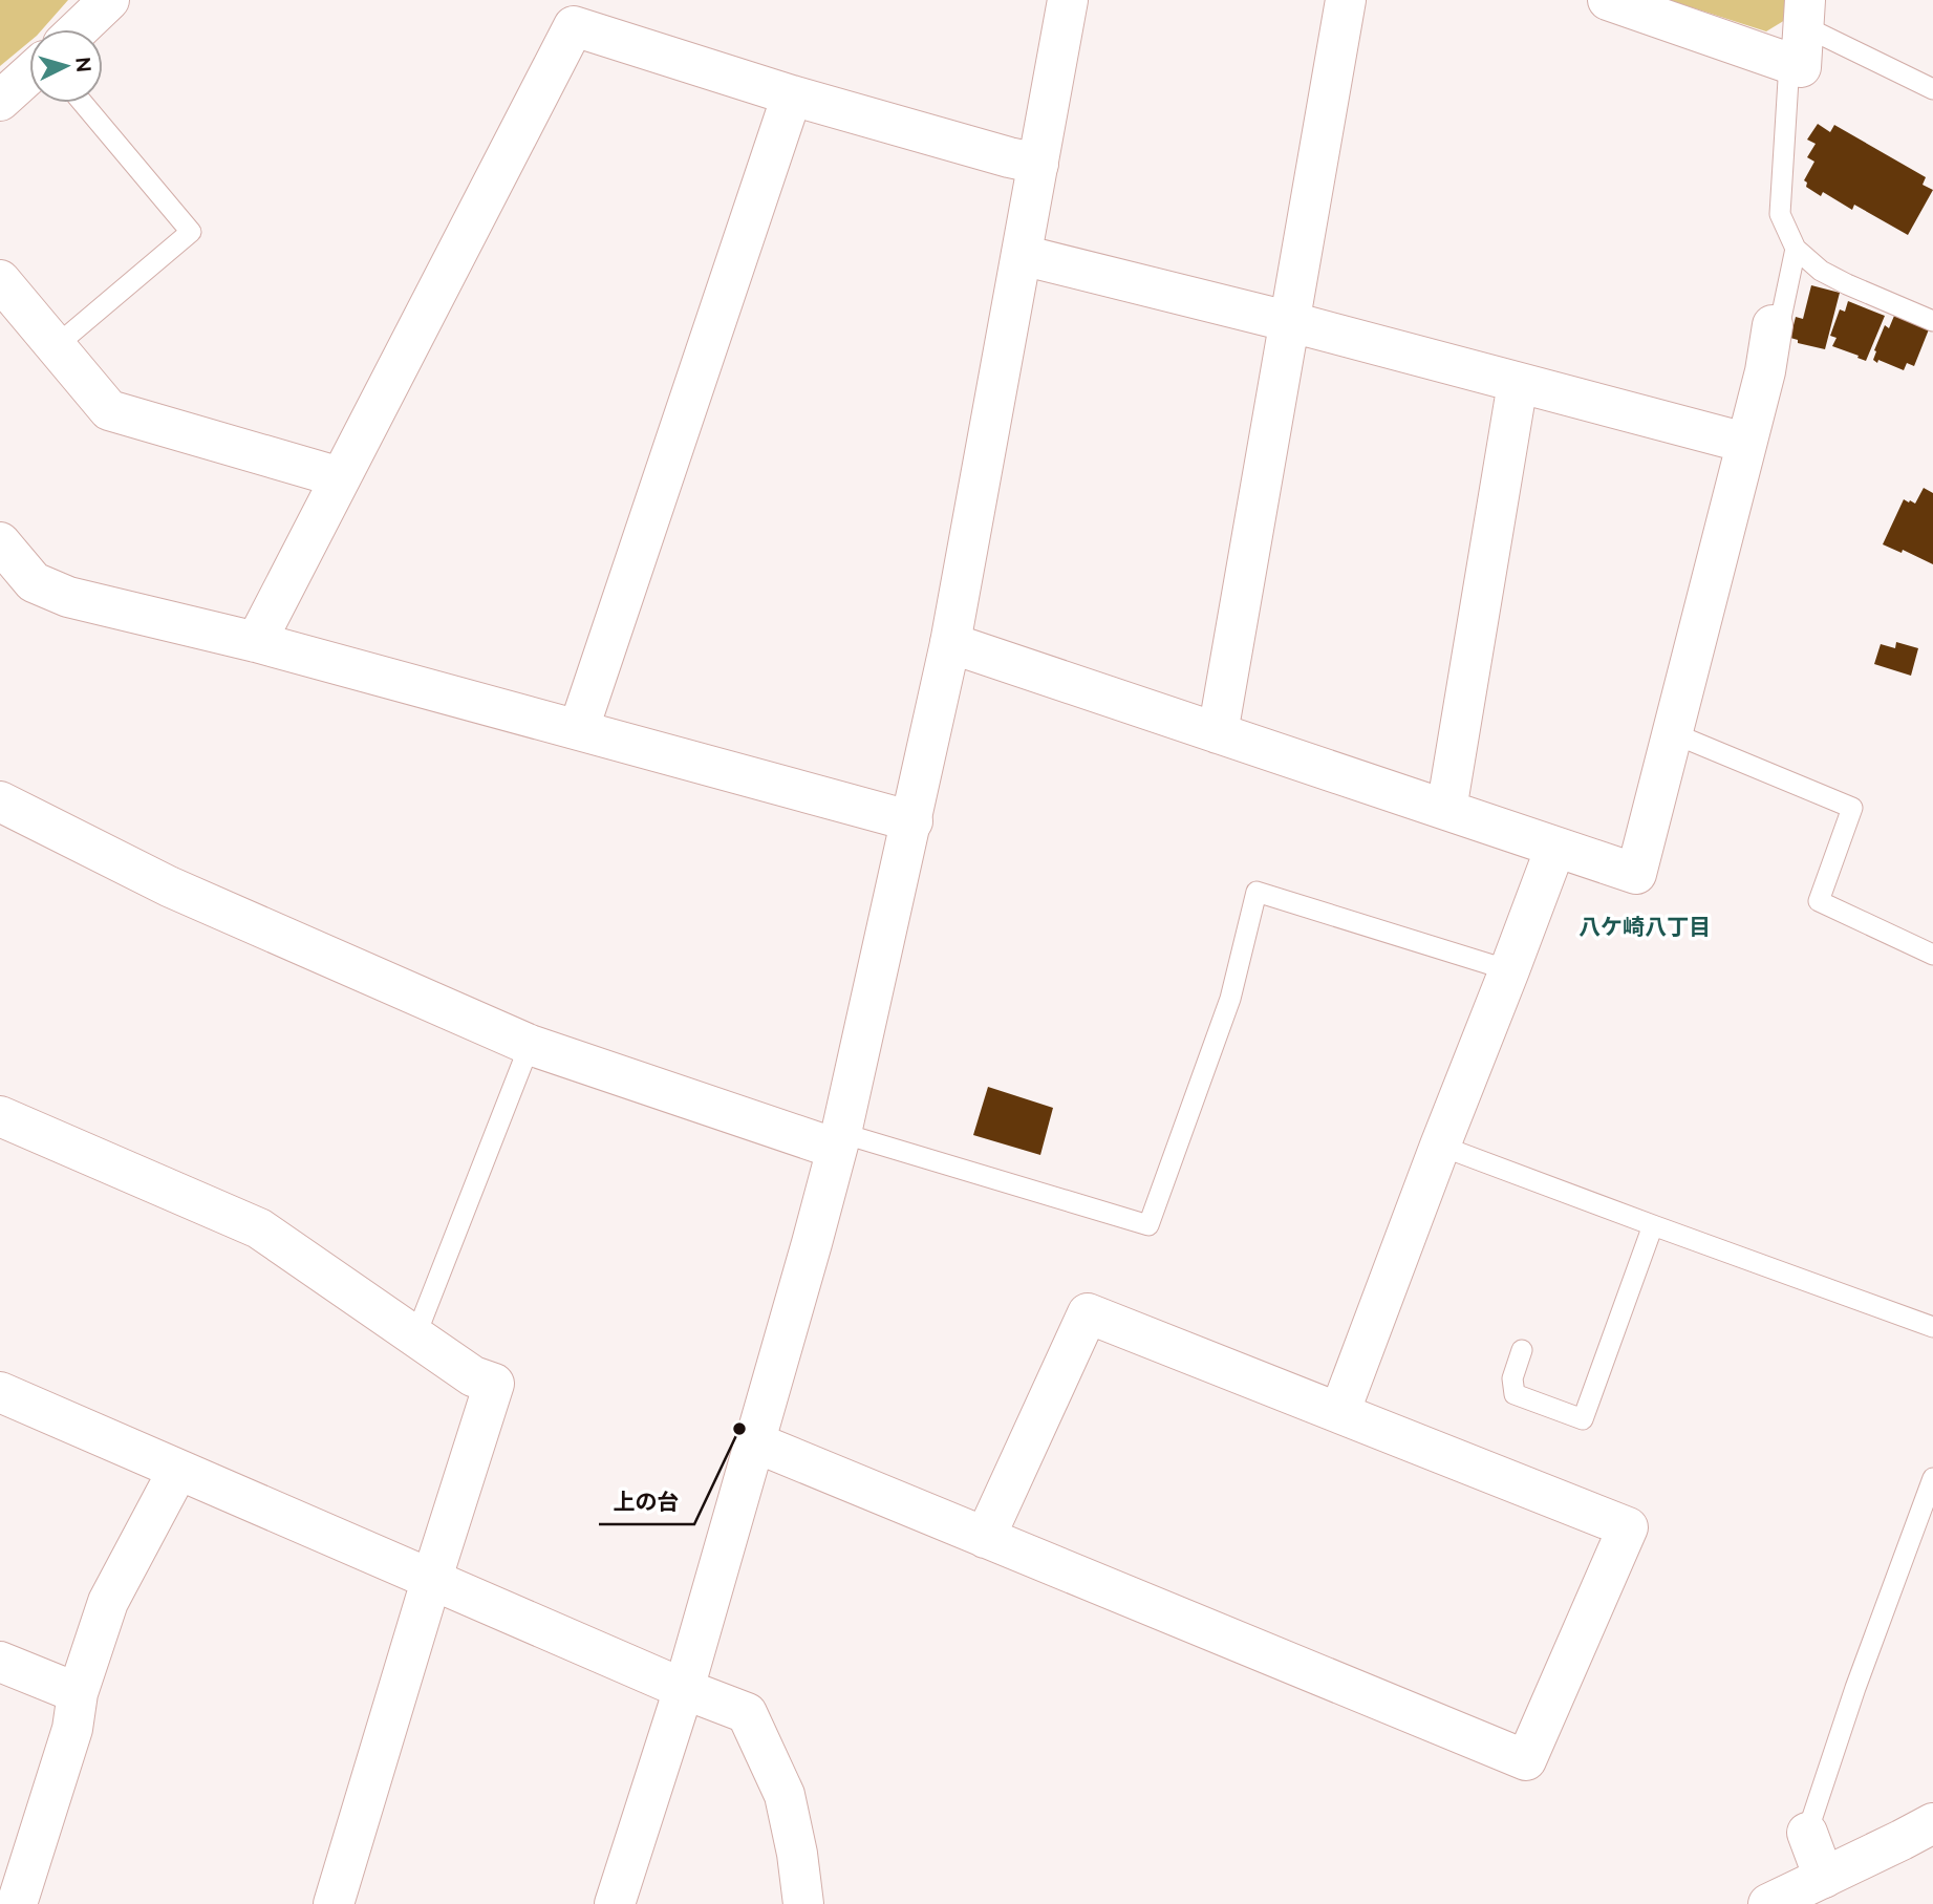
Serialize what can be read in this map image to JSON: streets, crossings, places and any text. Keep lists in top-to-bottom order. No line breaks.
{"districts":["八ケ崎八丁目"],"places":["上の台"],"north":"right"}
